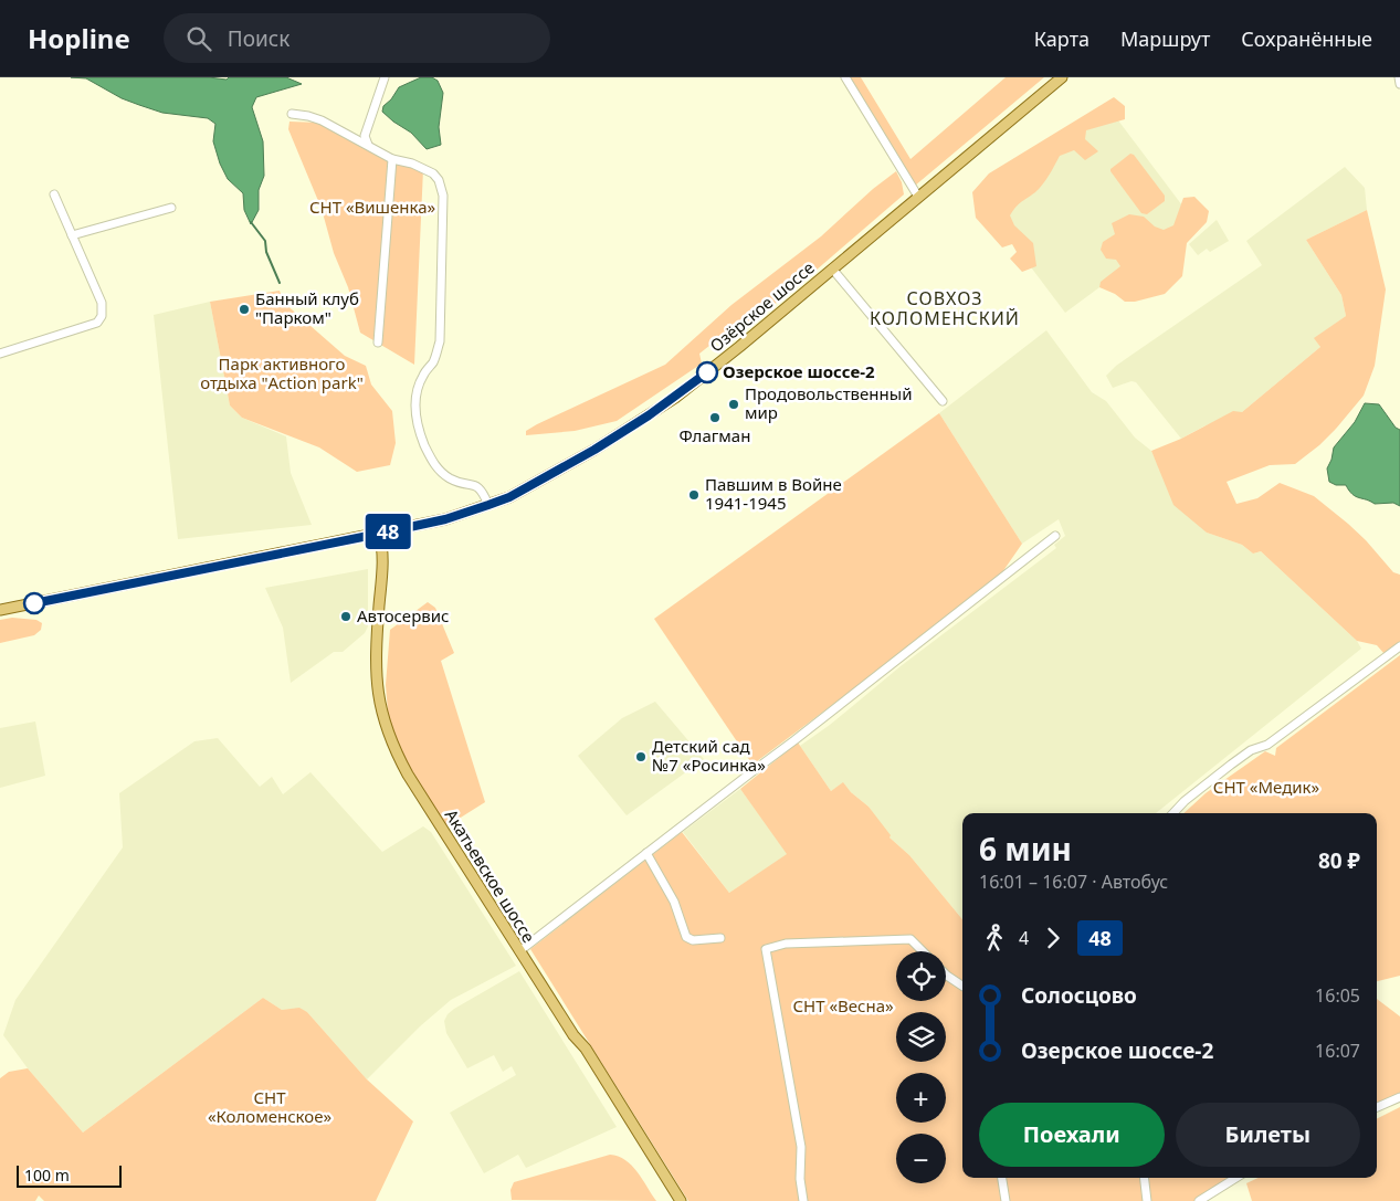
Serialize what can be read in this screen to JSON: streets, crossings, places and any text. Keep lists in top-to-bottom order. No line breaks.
{"streets":{"main road":["Озёрское шоссе","Акатьевское шоссе"]},"crossings":[["Озёрское шоссе","Акатьевское шоссе"]],"districts":["СОВХОЗ КОЛОМЕНСКИЙ"],"parks":["СНТ «Вишенка»","Парк активного отдыха \"Action park\"","СНТ «Медик»","СНТ «Весна»","СНТ «Коломенское»"],"places":["Банный клуб \"Парком\"","Озерское шоссе-2","Продовольственный мир","Флагман","Павшим в Войне 1941-1945","Автосервис","Детский сад №7 «Росинка»"],"lines":["bus line 48"],"scale_bar":"100 m","page":{"header":"Hopline","search":"Поиск","nav":["Карта","Маршрут","Сохранённые"],"on_map":"48","heading":["6 мин","16:01 – 16:07 · Автобус","80 ₽"],"legs":["4","48"],"map_buttons":["+","−"],"list":[{"name":"Солосцово","value":"16:05"},{"name":"Озерское шоссе-2","value":"16:07"}],"buttons":["Поехали","Билеты"],"scale":"100 m"}}
